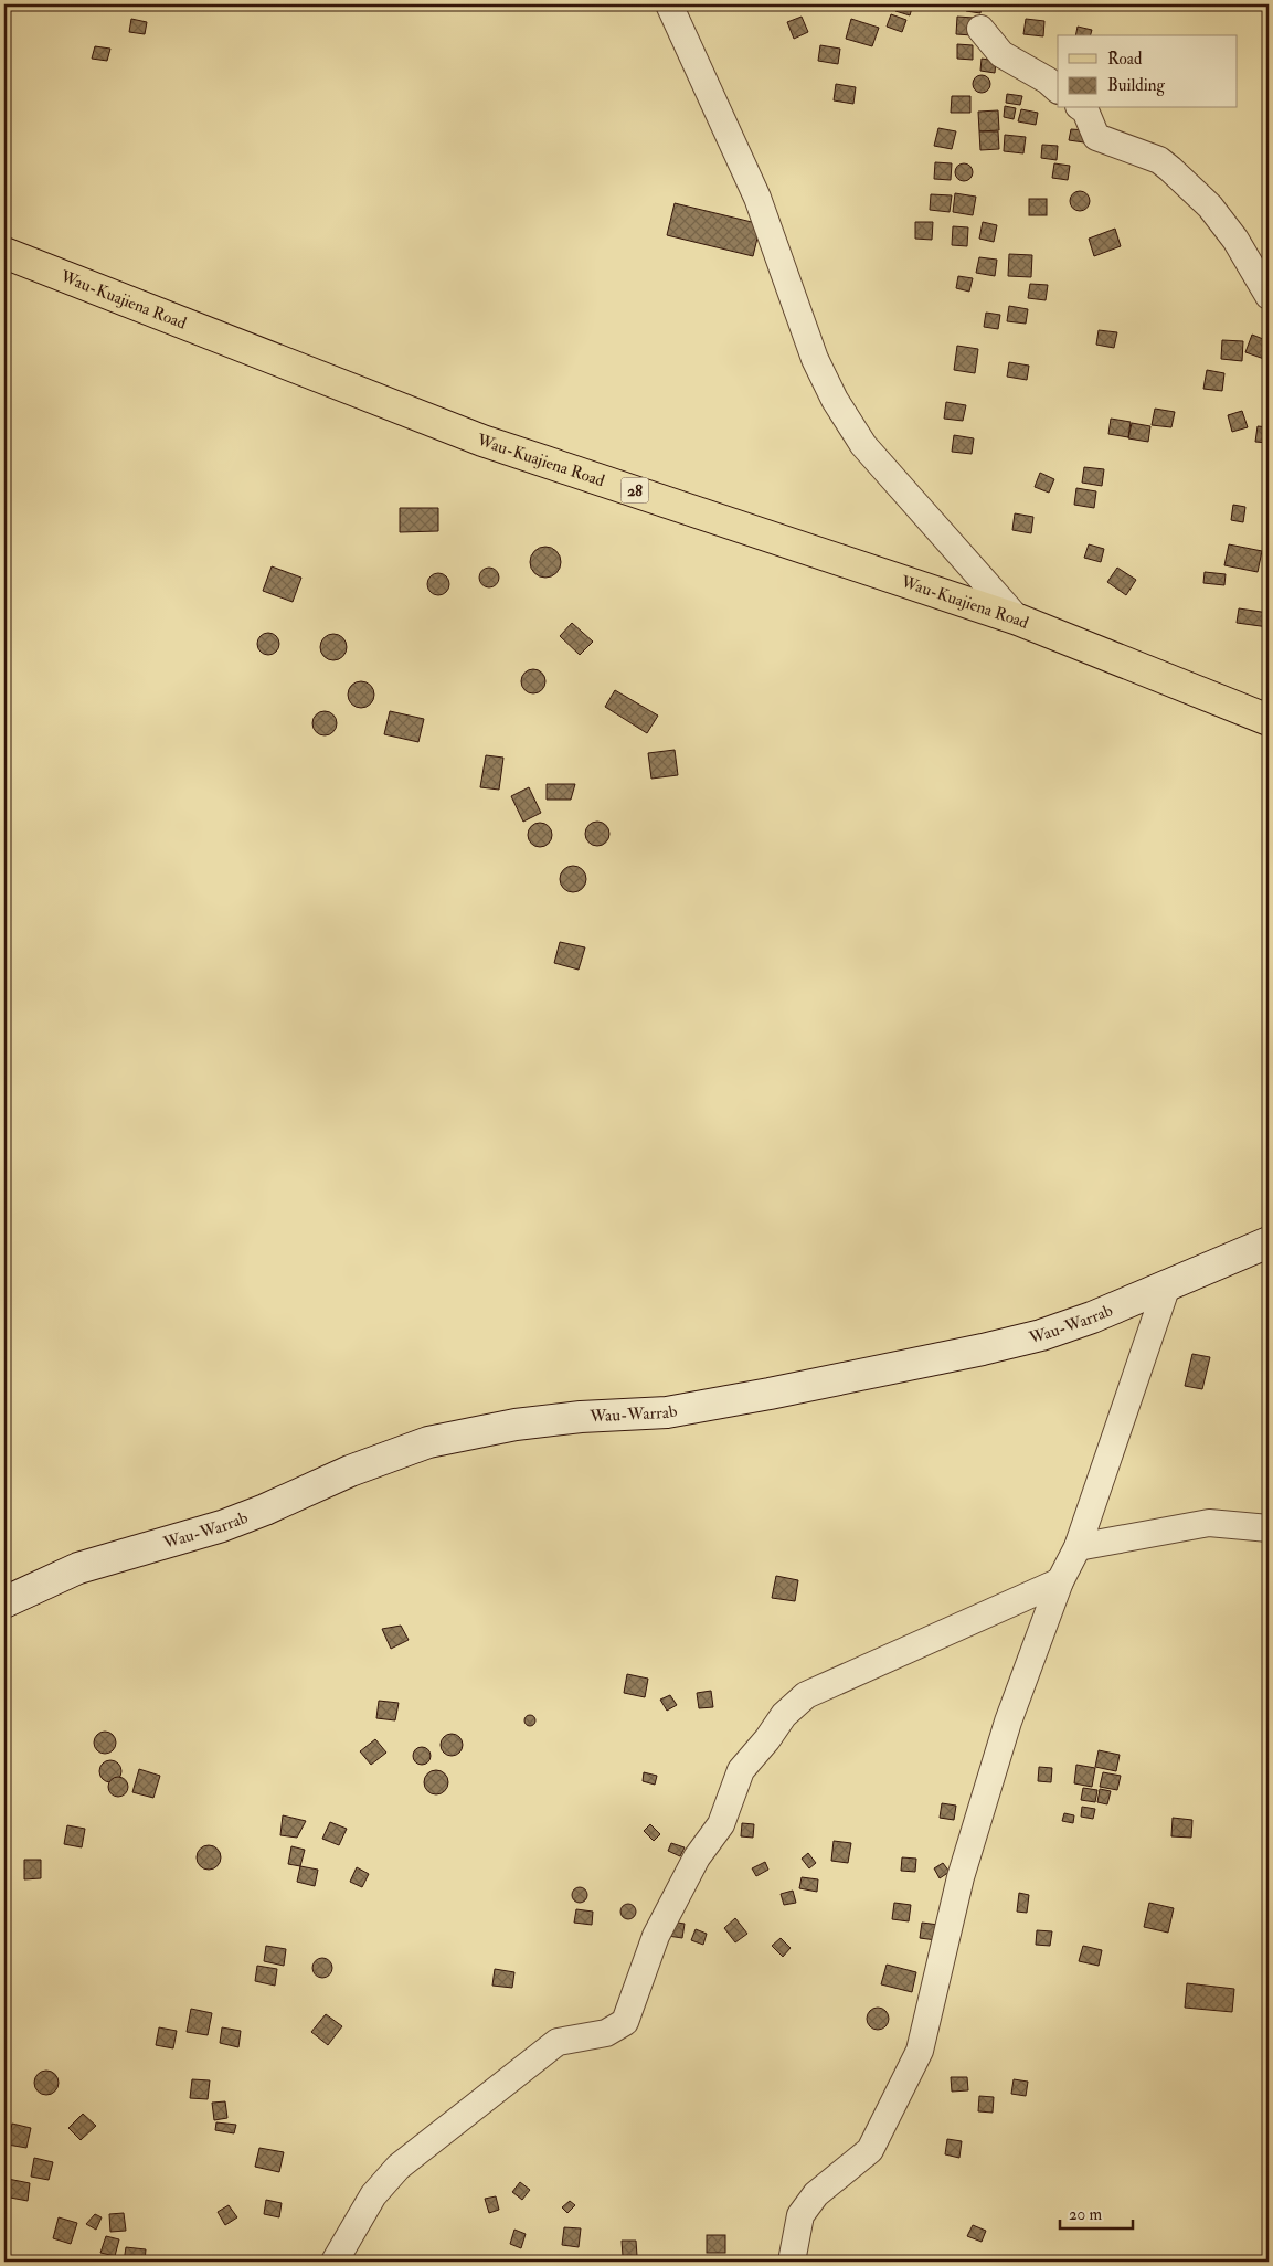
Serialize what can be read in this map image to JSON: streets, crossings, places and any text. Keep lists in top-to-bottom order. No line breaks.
{"streets":{"main road":["Wau-Kuajiena Road","28","Wau-Warrab"]},"legend":["Road","Building"],"scale_bar":"20 m"}
